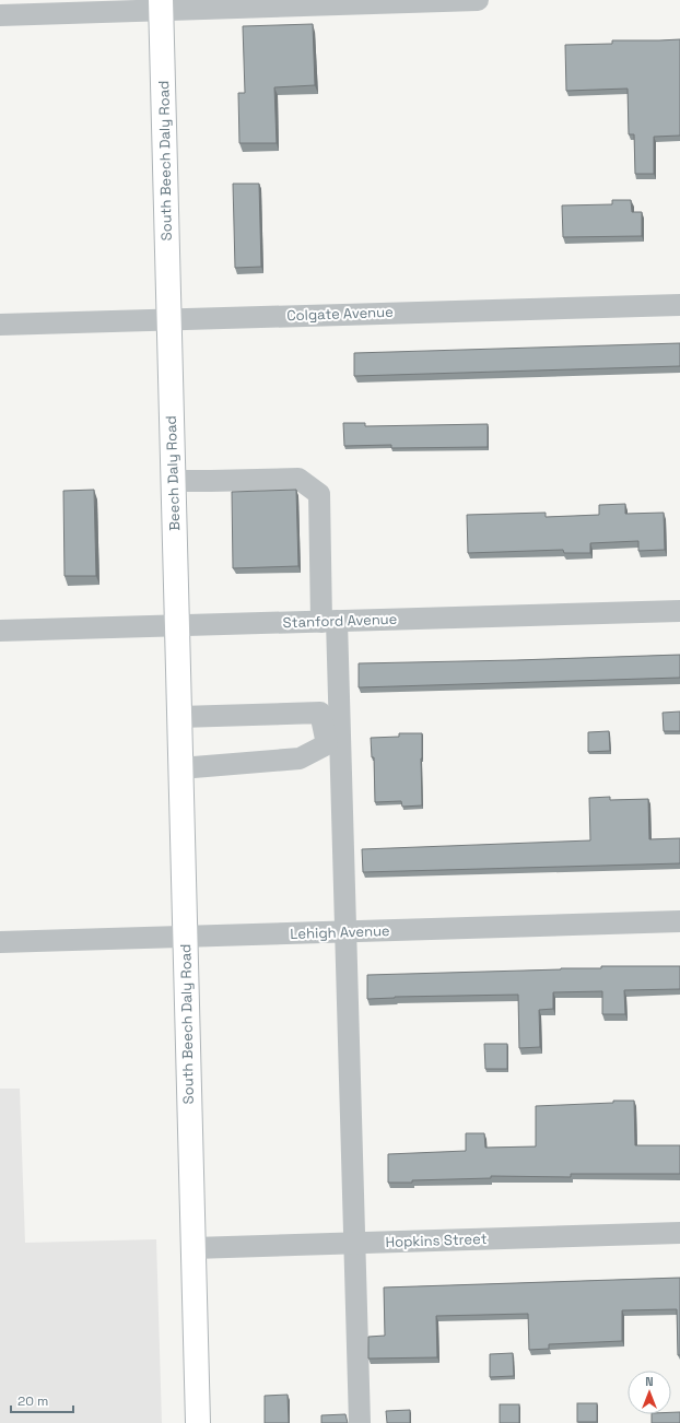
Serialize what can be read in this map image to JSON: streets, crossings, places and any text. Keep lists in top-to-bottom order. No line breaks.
{"streets":{"main road":["South Beech Daly Road","Beech Daly Road"],"street":["Colgate Avenue","Stanford Avenue","Lehigh Avenue","Hopkins Street"]},"crossings":[["South Beech Daly Road","Colgate Avenue"],["South Beech Daly Road","Beech Daly Road"],["South Beech Daly Road","Stanford Avenue"],["South Beech Daly Road","Lehigh Avenue"],["South Beech Daly Road","Hopkins Street"],["Colgate Avenue","Beech Daly Road"],["Beech Daly Road","Stanford Avenue"]],"scale_bar":"20 m","north":"top"}
